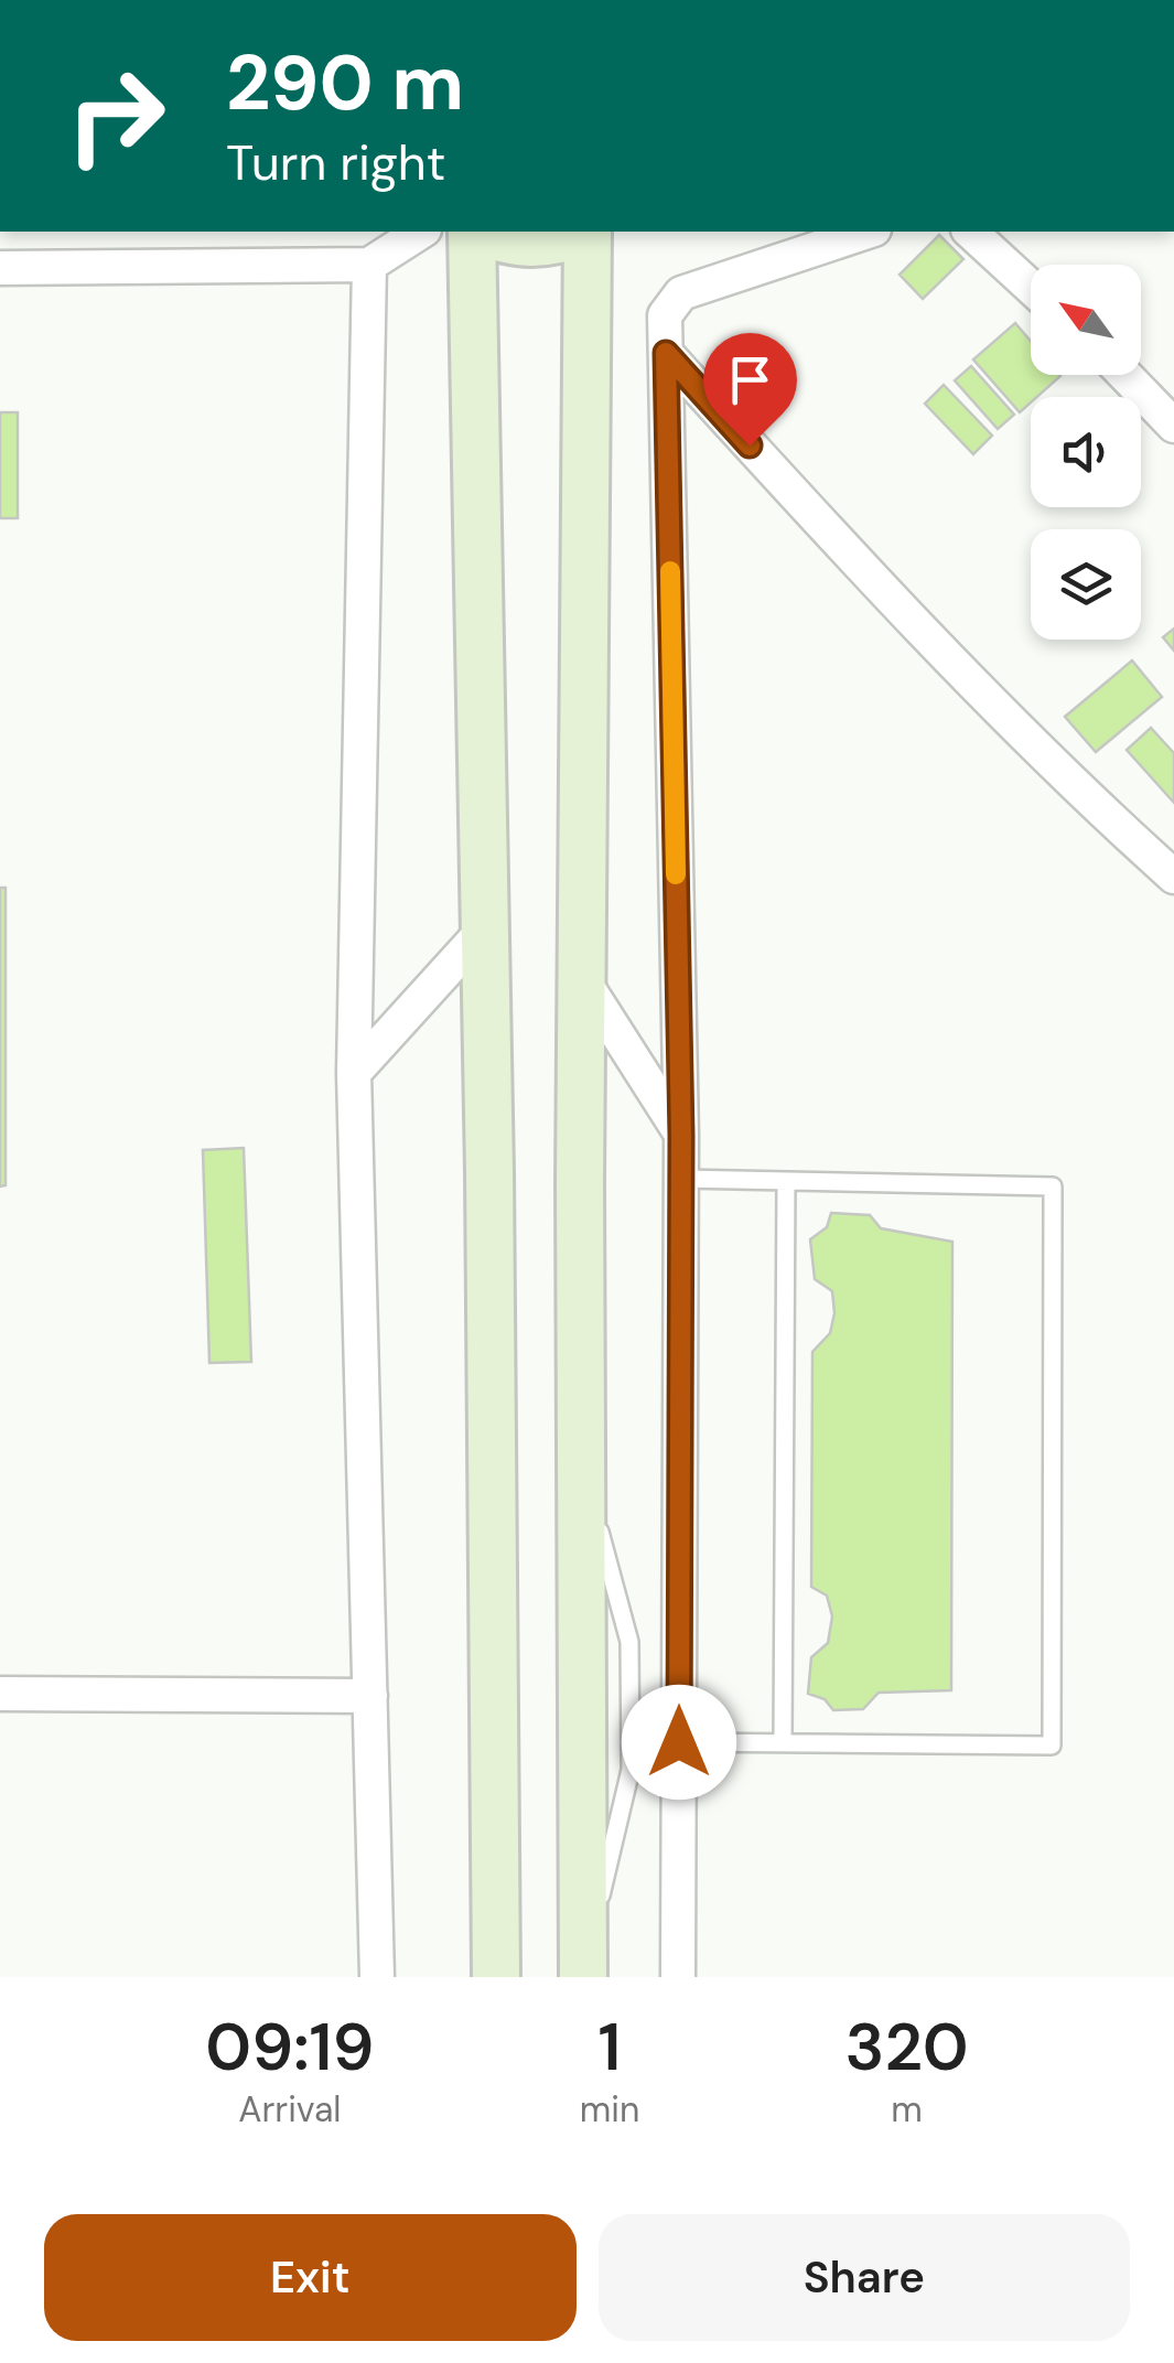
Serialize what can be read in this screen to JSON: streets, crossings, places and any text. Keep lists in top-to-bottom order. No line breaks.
{"north":"top left","page":{"turn":["290 m","Turn right"],"eta":["09:19","Arrival","1","min","320","m"],"buttons":["Exit","Share"]}}
